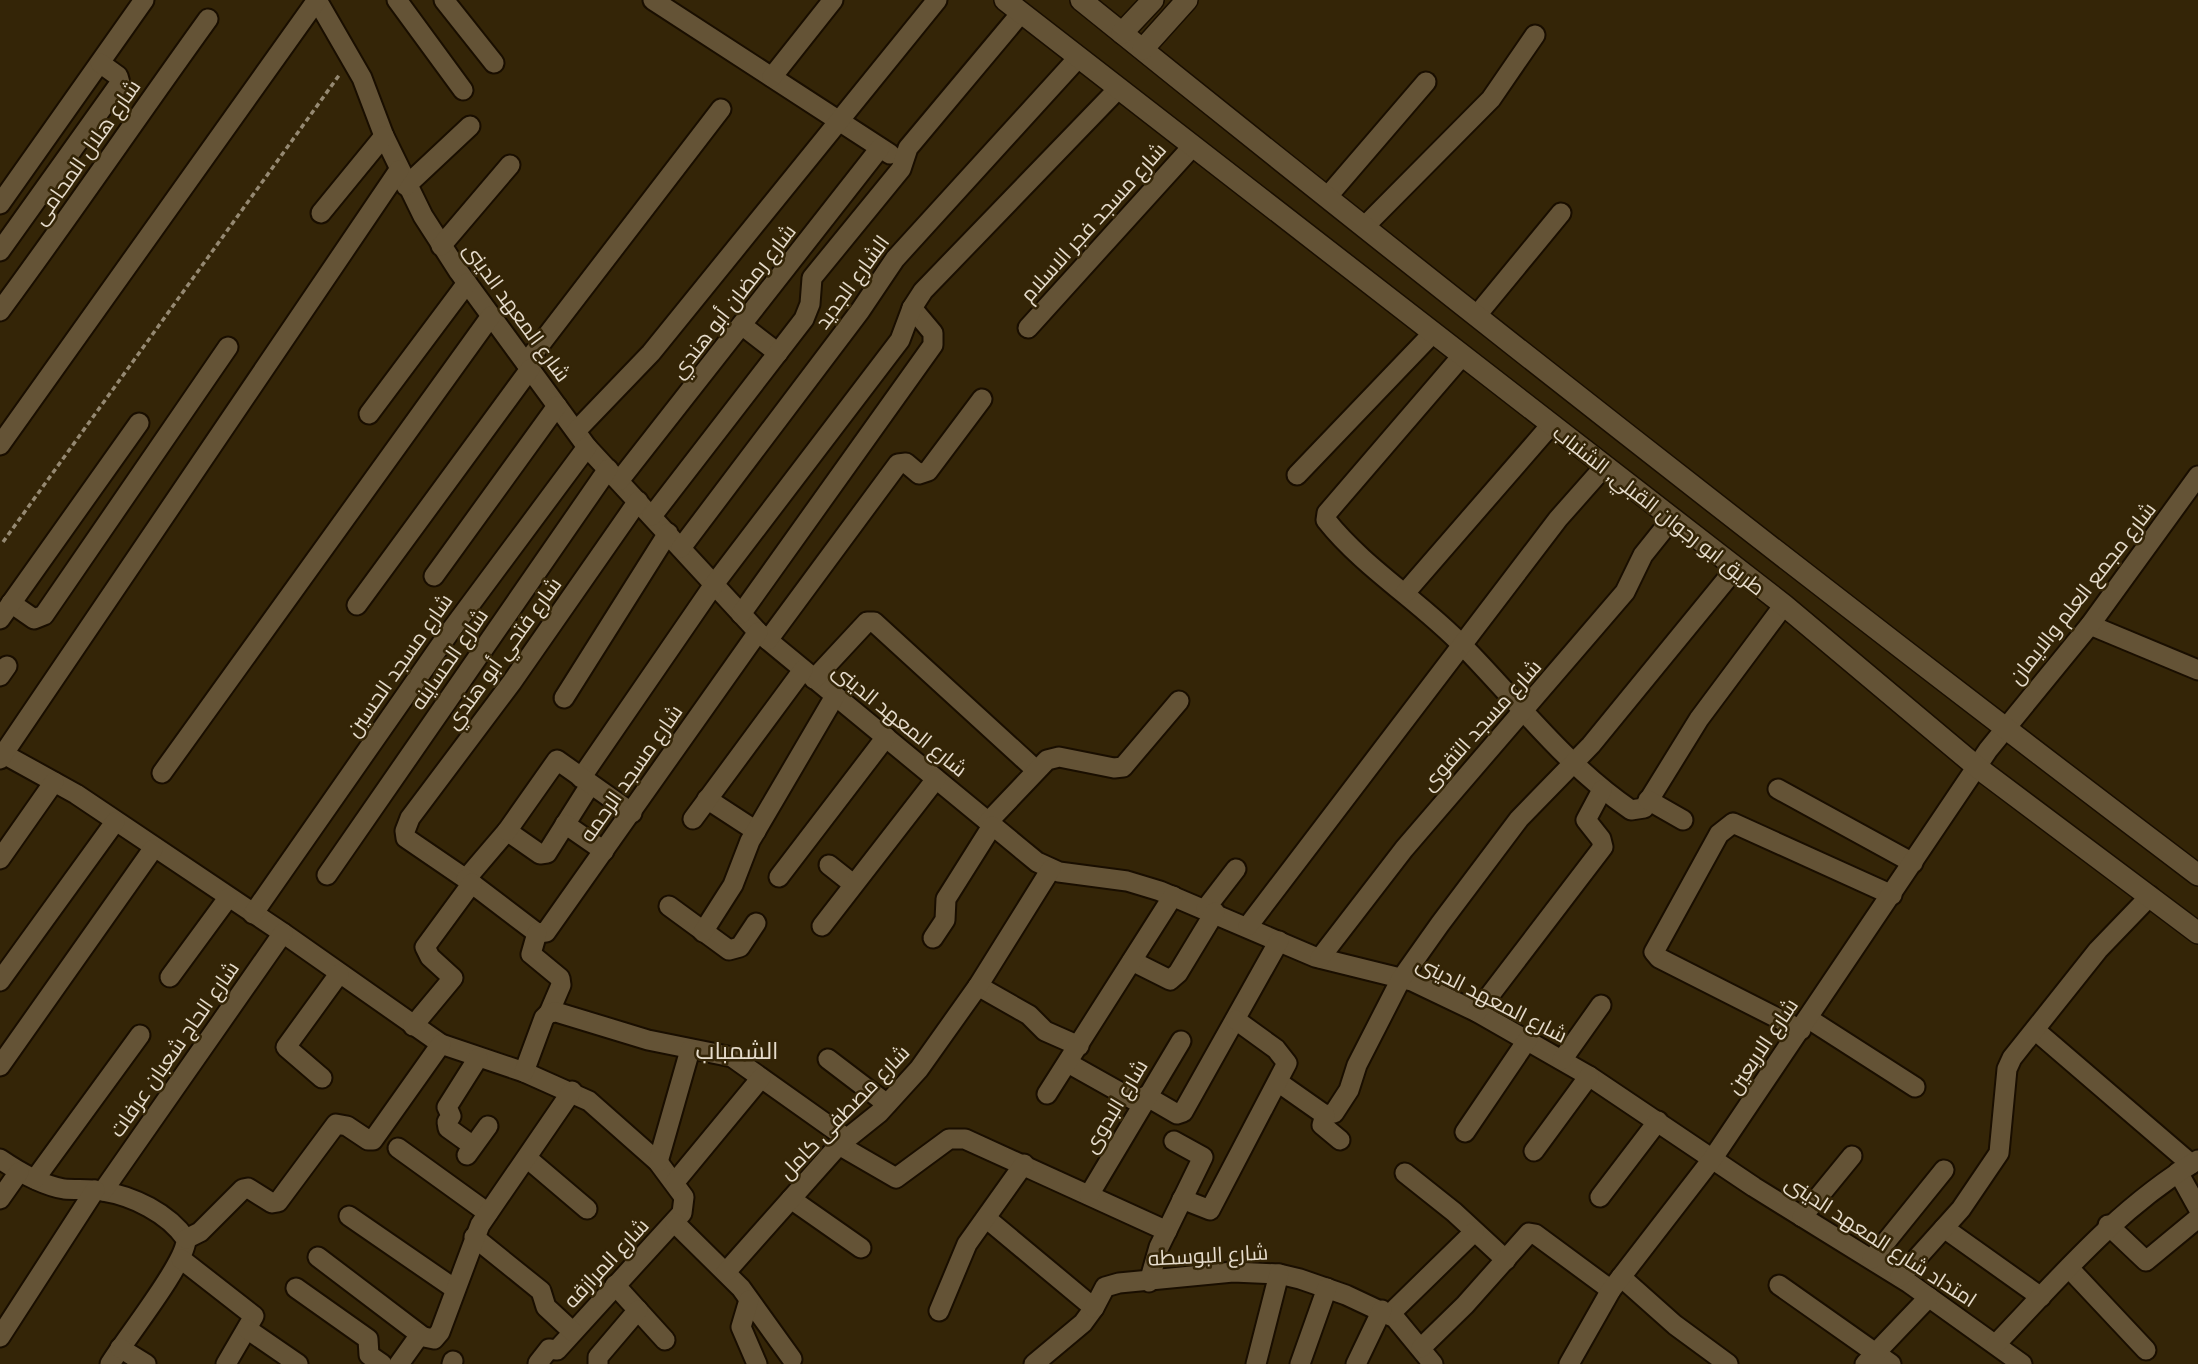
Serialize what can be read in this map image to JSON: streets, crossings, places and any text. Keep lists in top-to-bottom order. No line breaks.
{"streets":{"street":["شارع هلال المحامى","شارع مسجد فجر الاسلام","الشارع الجديد","شارع رمضان أبو هندي","شارع المعهد الدينى","طريق ابو رجوان القبلي, الشنباب","شارع مجمع العلم والايمان","شارع فتحي أبو هندي","شارع الحساينه","شارع مسجد الحسين","شارع مسجد التقوى","شارع مسجد الرحمه","شارع الاربعين","شارع الحاج شعبان عرفات","شارع البدوى","شارع مصطفى كامل","امتداد شارع المعهد الدينى","شارع البوسطه","شارع المرازقه"]},"crossings":[["شارع مسجد فجر الاسلام","طريق ابو رجوان القبلي, الشنباب"],["الشارع الجديد","شارع المعهد الدينى"],["الشارع الجديد","طريق ابو رجوان القبلي, الشنباب"],["شارع رمضان أبو هندي","شارع المعهد الدينى"],["شارع رمضان أبو هندي","شارع الحساينه"],["شارع المعهد الدينى","شارع فتحي أبو هندي"],["شارع المعهد الدينى","شارع الحساينه"],["شارع المعهد الدينى","شارع مسجد الحسين"],["شارع المعهد الدينى","شارع مسجد التقوى"],["شارع المعهد الدينى","شارع مسجد الرحمه"],["شارع المعهد الدينى","شارع الاربعين"],["شارع المعهد الدينى","شارع مصطفى كامل"],["شارع المعهد الدينى","امتداد شارع المعهد الدينى"],["طريق ابو رجوان القبلي, الشنباب","شارع مجمع العلم والايمان"],["طريق ابو رجوان القبلي, الشنباب","شارع مسجد التقوى"],["طريق ابو رجوان القبلي, الشنباب","شارع الاربعين"],["شارع مجمع العلم والايمان","شارع الاربعين"],["شارع الاربعين","امتداد شارع المعهد الدينى"]],"districts":["الشمباب"]}
